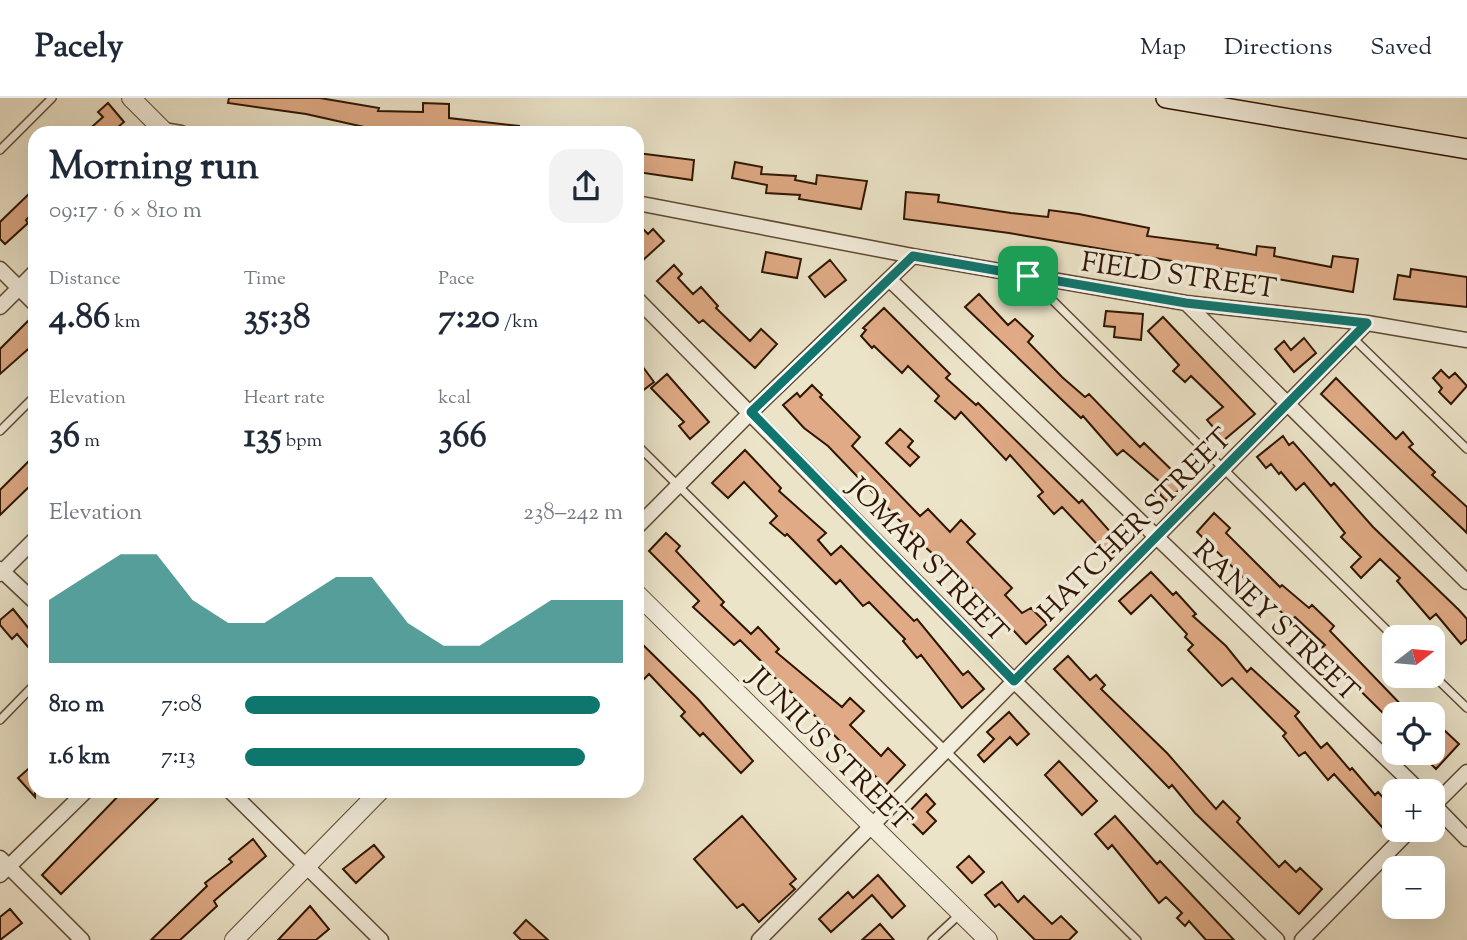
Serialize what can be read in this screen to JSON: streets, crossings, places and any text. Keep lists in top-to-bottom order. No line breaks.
{"streets":{"street":["FIELD STREET","HATCHER STREET","JOMAR STREET","RANEY STREET","JUNIUS STREET"]},"crossings":[["FIELD STREET","HATCHER STREET"],["HATCHER STREET","JOMAR STREET"],["HATCHER STREET","RANEY STREET"],["HATCHER STREET","JUNIUS STREET"]],"north":"right","page":{"header":"Pacely","nav":["Map","Directions","Saved"],"heading":["Morning run","09:17 · 6 × 810 m"],"stats":[["Distance","4.86 km"],["Time","35:38"],["Pace","7:20 /km"],["Elevation","36 m"],["Heart rate","135 bpm"],["kcal","366"]],"chart":["Elevation","238–242 m"],"map_buttons":["+","−"],"list":[{"name":"810 m","note":"7:08"},{"name":"1.6 km","note":"7:13"}]}}
